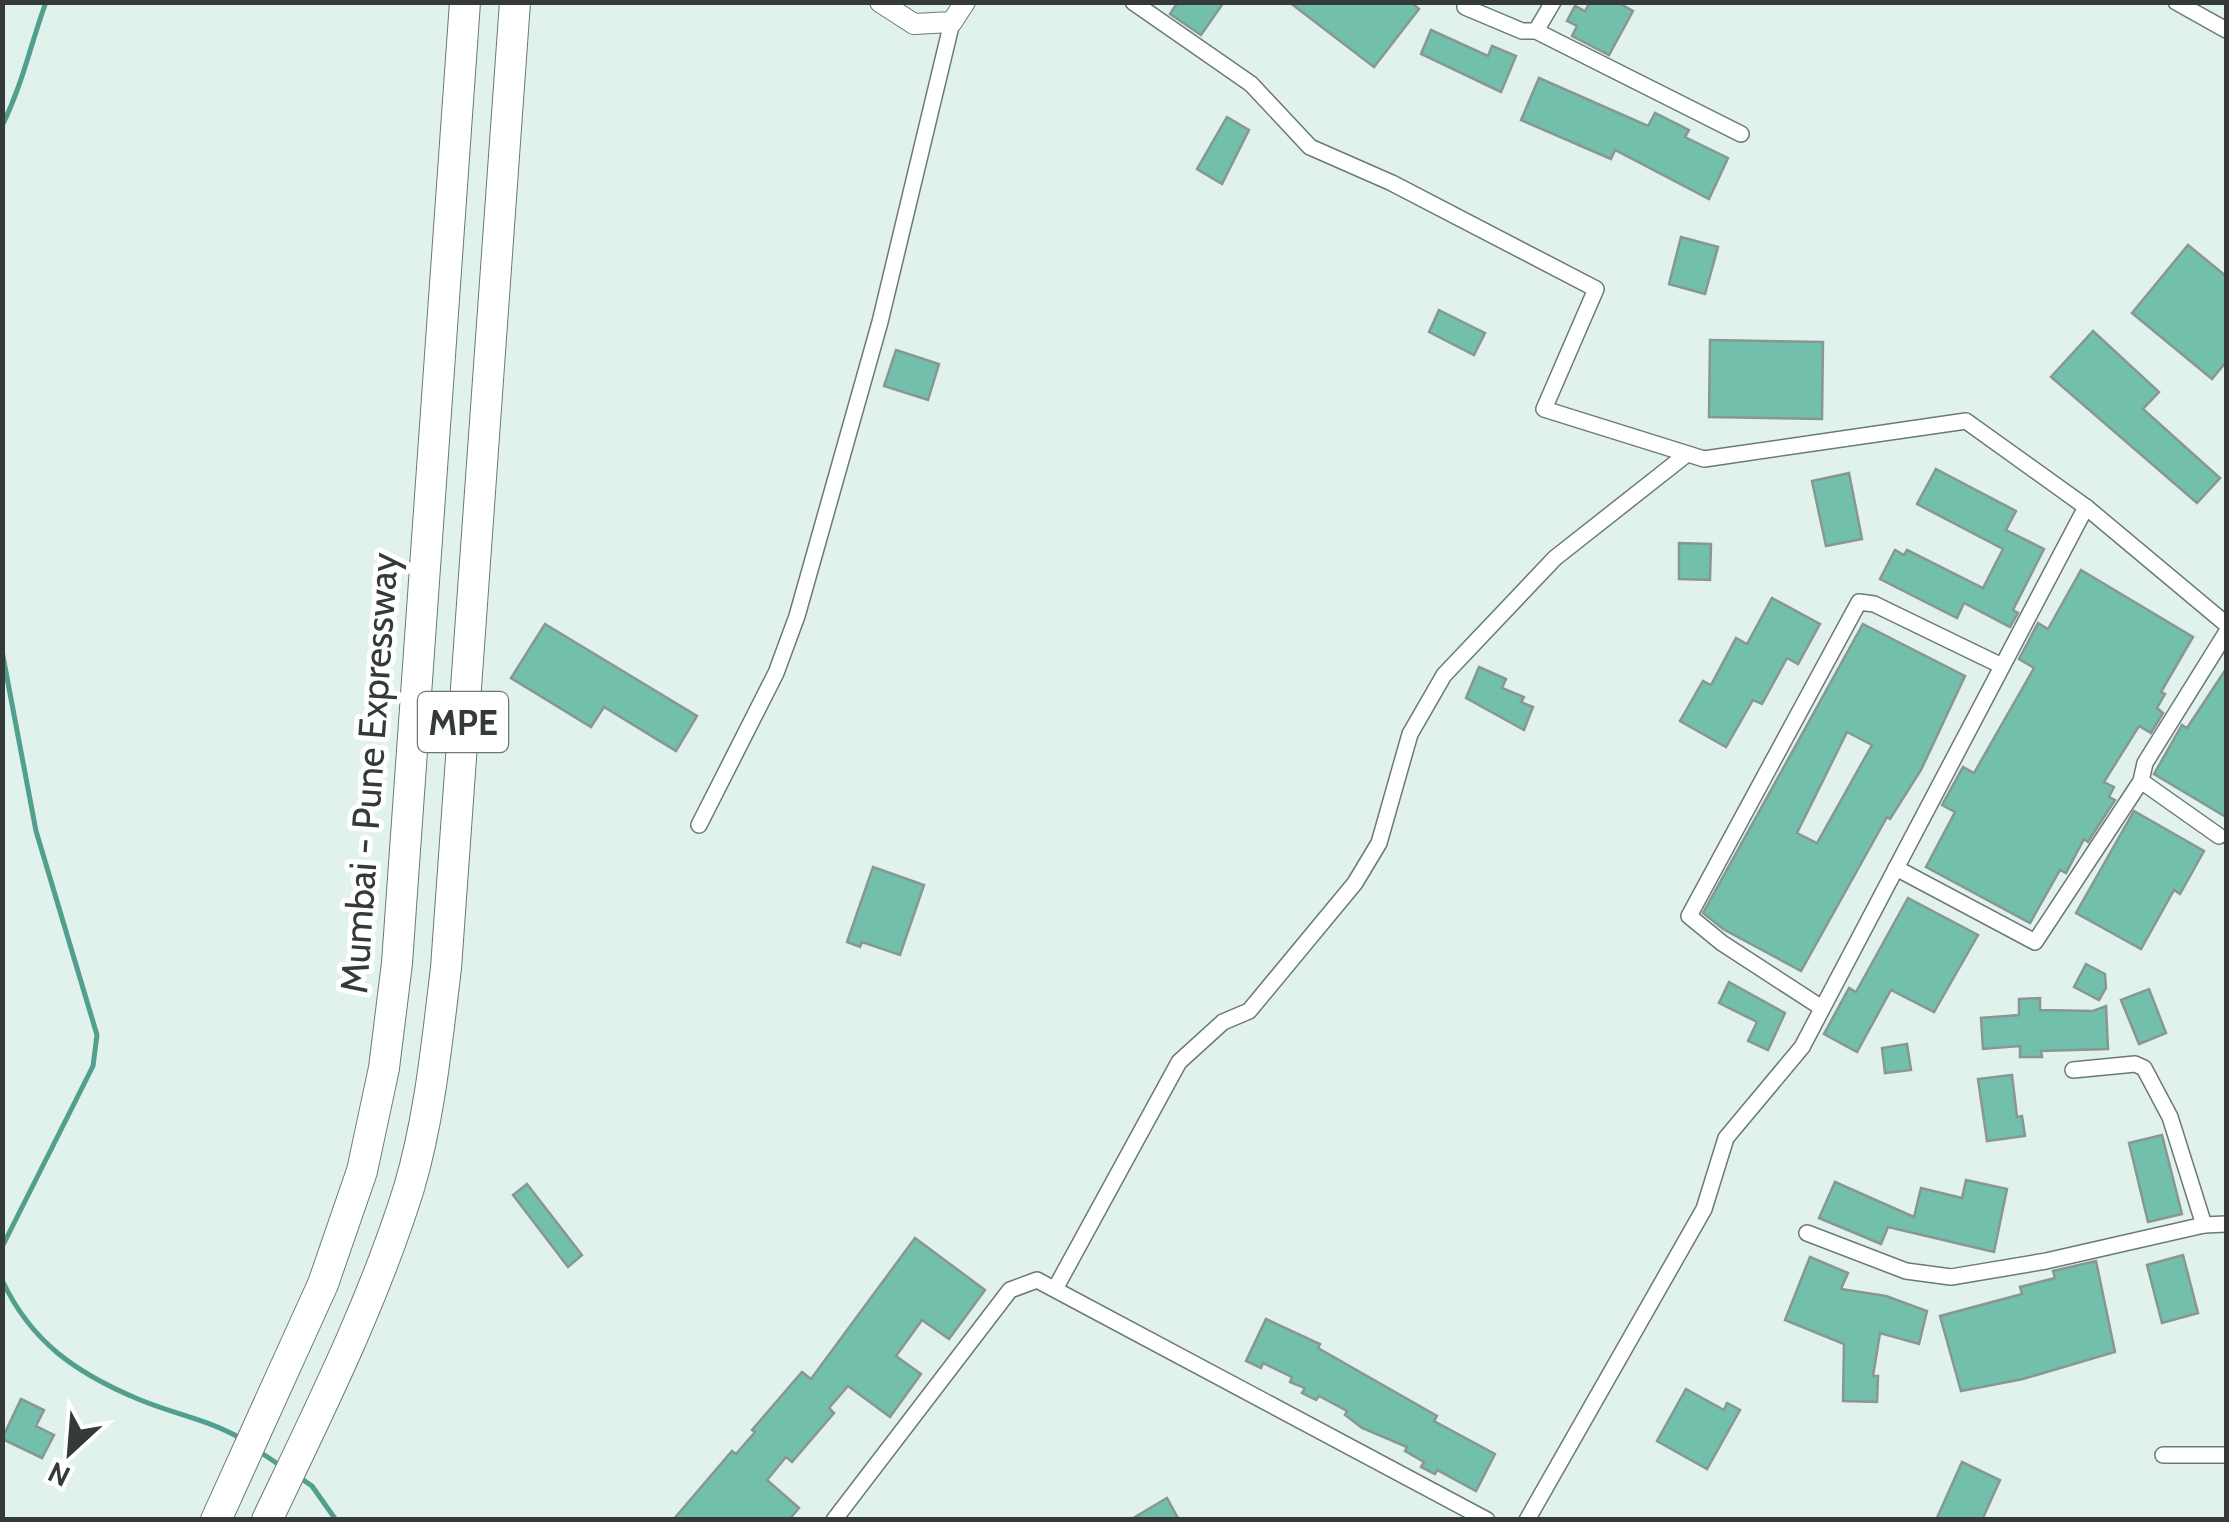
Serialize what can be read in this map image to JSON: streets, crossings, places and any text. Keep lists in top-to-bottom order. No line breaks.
{"streets":{"highway":["MPE","Mumbai - Pune Expressway"]},"north":"bottom left"}
